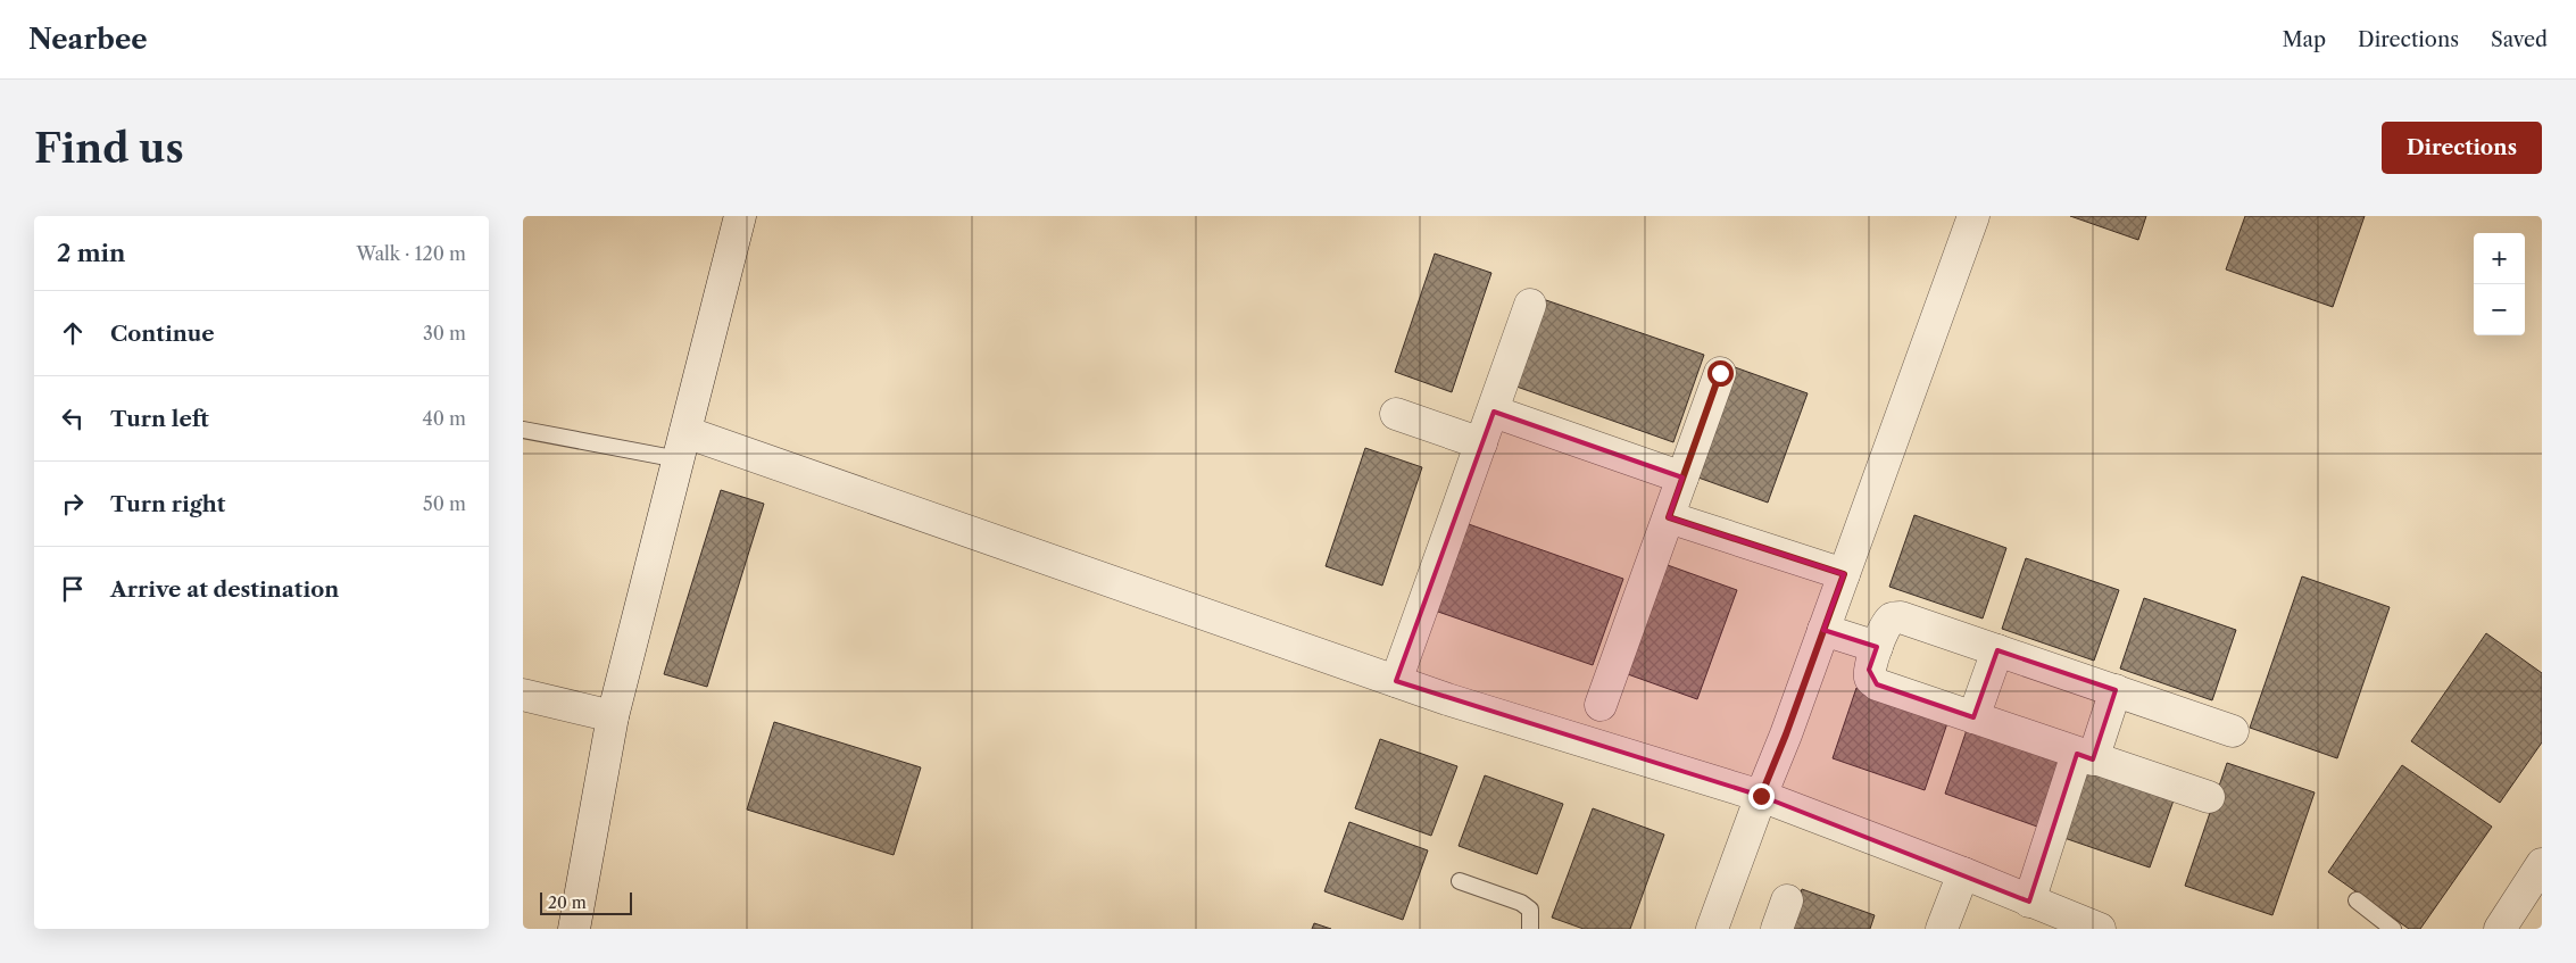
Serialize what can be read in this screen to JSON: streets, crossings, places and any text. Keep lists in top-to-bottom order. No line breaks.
{"scale_bar":"20 m","page":{"header":"Nearbee","nav":["Map","Directions","Saved"],"buttons":"Directions","title":"Find us","heading":["2 min","Walk · 120 m"],"map_buttons":["+","−"],"list":[["Continue","30 m"],["Turn left","40 m"],["Turn right","50 m"],"Arrive at destination"],"scale":"20 m"}}
